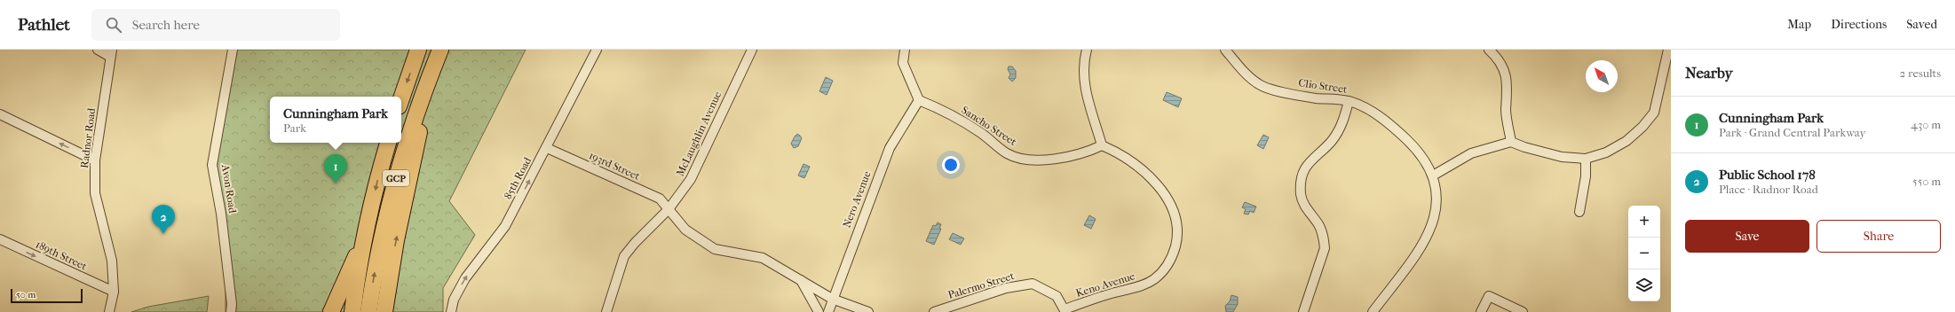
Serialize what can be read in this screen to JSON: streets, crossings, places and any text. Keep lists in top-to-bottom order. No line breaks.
{"streets":{"highway":["GCP"],"street":["Clio Street","Sancho Street","McLaughlin Avenue","Radnor Road","193rd Street","85th Road","Avon Road","Nero Avenue","189th Street","Keno Avenue","Palermo Street"]},"crossings":[["Sancho Street","Nero Avenue"],["Sancho Street","Keno Avenue"],["McLaughlin Avenue","193rd Street"],["Radnor Road","189th Street"],["193rd Street","85th Road"],["Keno Avenue","Palermo Street"]],"one_way":["85th Road","189th Street"],"scale_bar":"50 m","north":"top left","page":{"header":"Pathlet","search":"Search here","nav":["Map","Directions","Saved"],"heading":["Nearby","2 results"],"list":[{"mark":"1","name":"Cunningham Park","note":"Park · Grand Central Parkway","value":"430 m"},{"mark":"2","name":"Public School 178","note":"Place · Radnor Road","value":"550 m"}],"popup":["Cunningham Park","Park"],"pins":["1","2"],"map_buttons":["+","−"],"buttons":["Save","Share"],"scale":"50 m"}}
